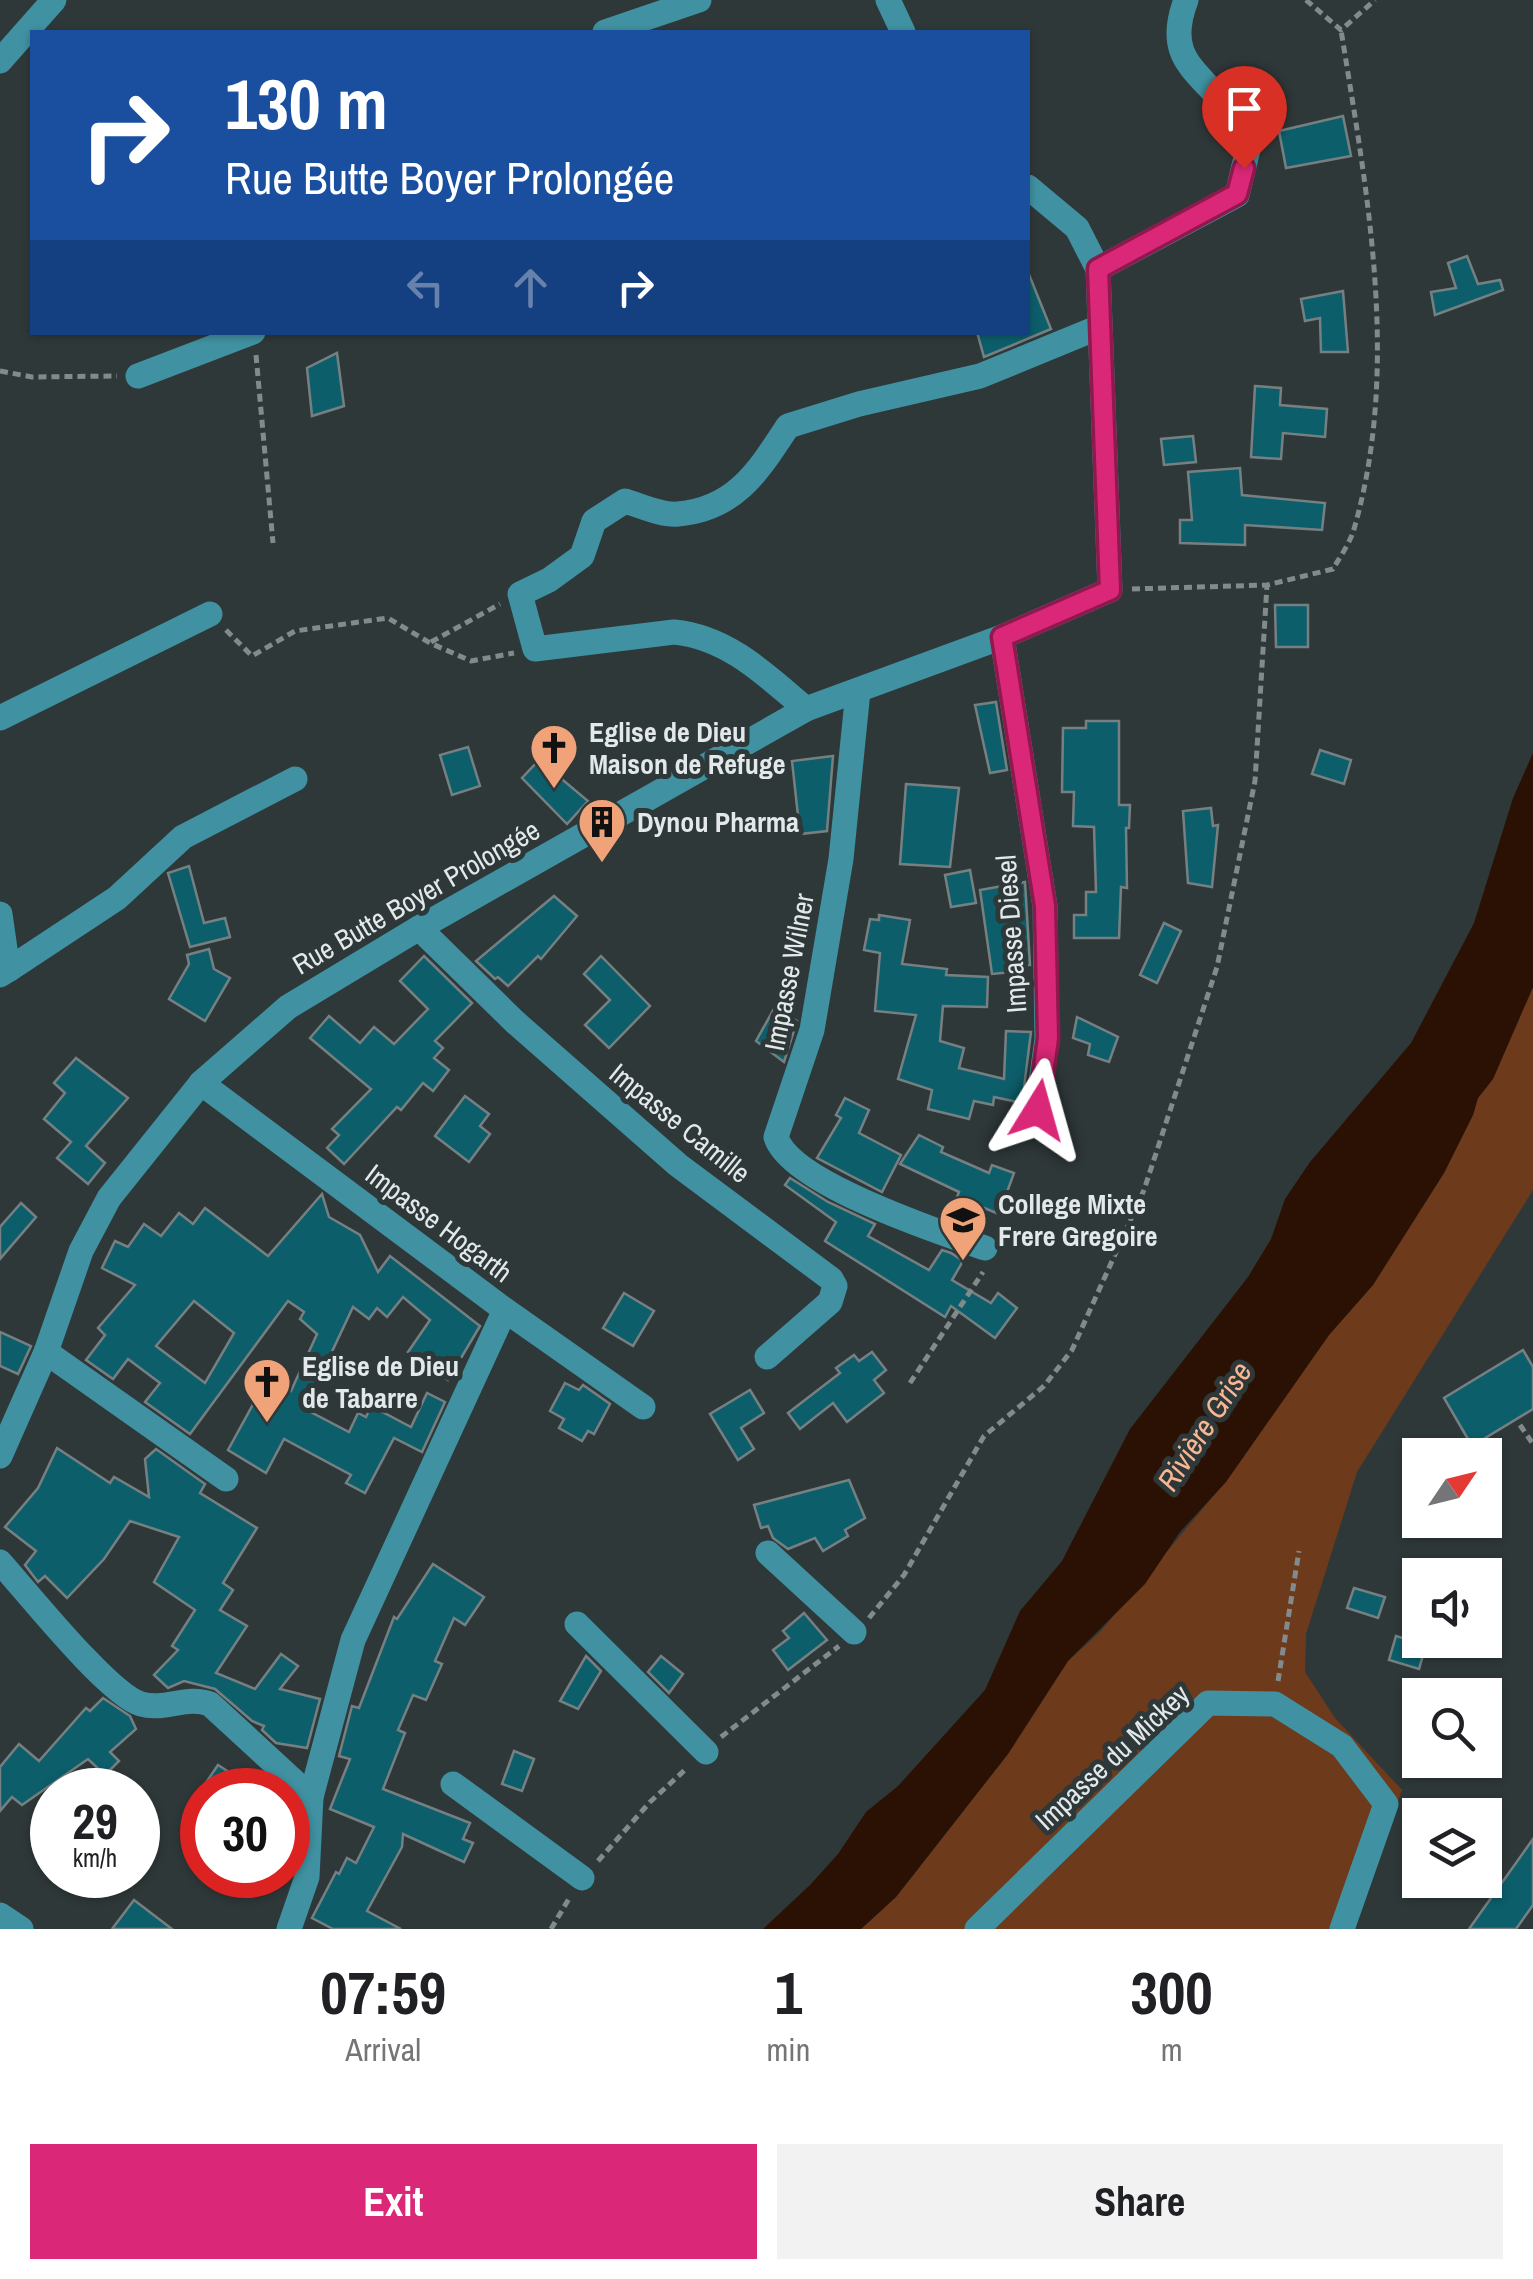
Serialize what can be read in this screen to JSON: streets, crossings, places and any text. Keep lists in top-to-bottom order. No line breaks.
{"streets":{"street":["Rue Butte Boyer Prolongée","Impasse Diesel","Impasse Wilner","Impasse Camille","Impasse Hogarth","Impasse du Mickey"]},"crossings":[["Rue Butte Boyer Prolongée","Impasse Diesel"],["Rue Butte Boyer Prolongée","Impasse Wilner"],["Rue Butte Boyer Prolongée","Impasse Camille"],["Rue Butte Boyer Prolongée","Impasse Hogarth"]],"water":["Rivière Grise"],"places":{"church":["Eglise de Dieu Maison de Refuge","Eglise de Dieu de Tabarre"],"building":["Dynou Pharma"],"school or university":["College Mixte Frere Gregoire"]},"north":"top right","page":{"turn":["130 m","Rue Butte Boyer Prolongée"],"speed":"29 km/h","limit":"30","eta":["07:59","Arrival","1","min","300","m"],"buttons":["Exit","Share"]}}
